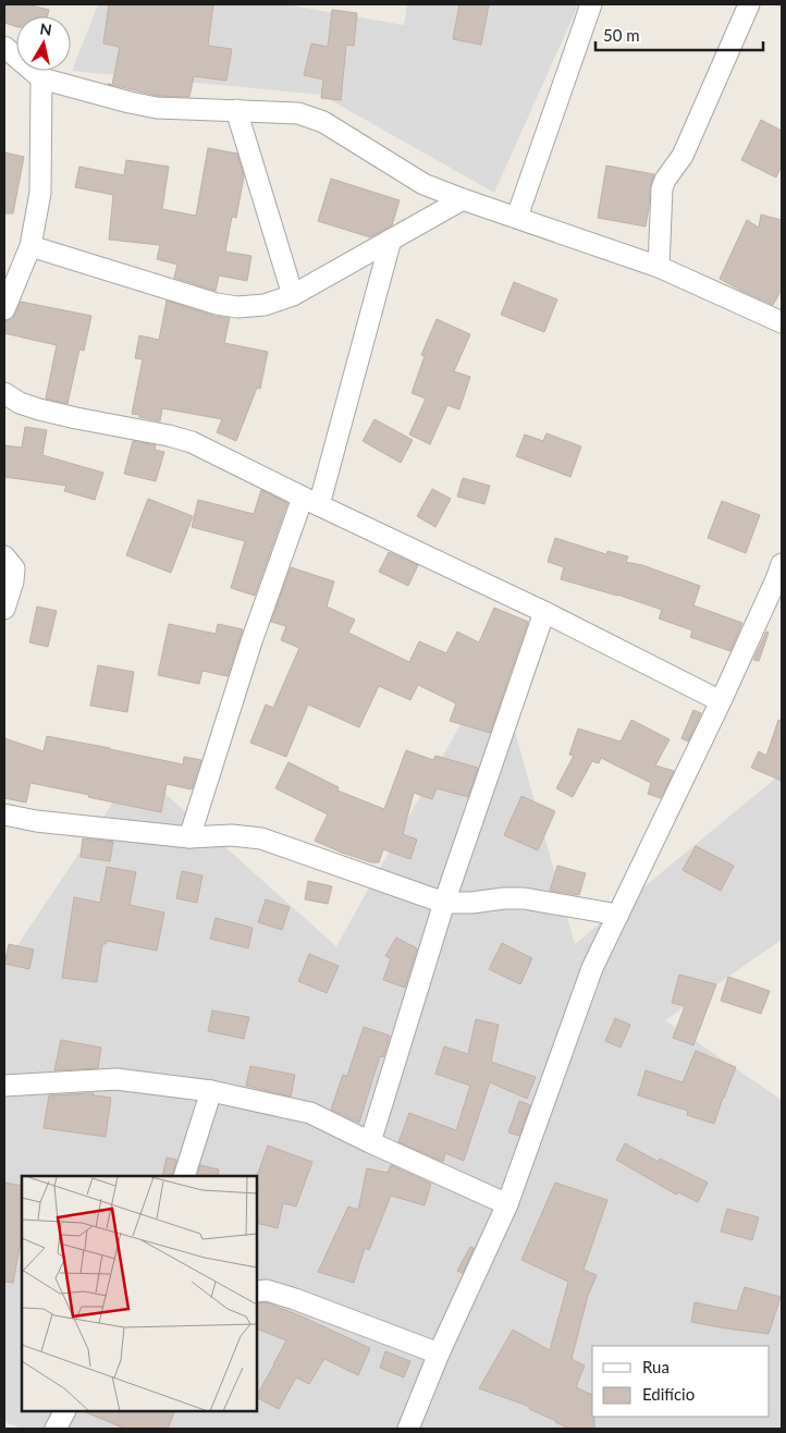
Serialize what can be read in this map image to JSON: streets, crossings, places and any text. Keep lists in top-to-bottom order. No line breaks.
{"legend":["Rua","Edifício"],"scale_bar":"50 m","north":"top"}
